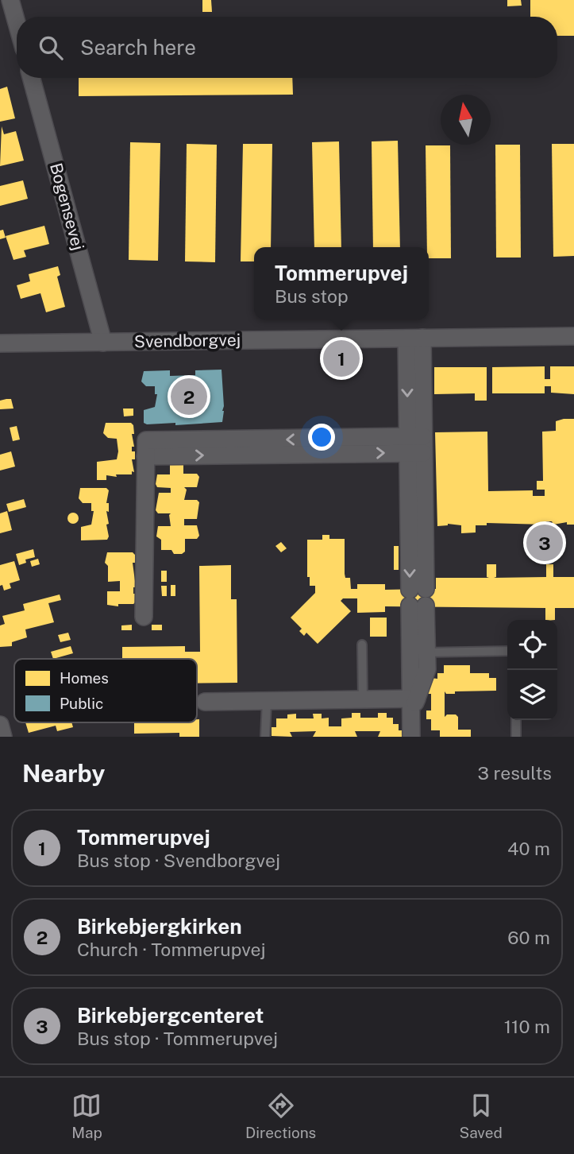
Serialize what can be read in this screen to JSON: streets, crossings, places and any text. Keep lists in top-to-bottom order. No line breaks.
{"streets":{"street":["Bogensevej","Svendborgvej"]},"crossings":[["Bogensevej","Svendborgvej"]],"legend":["Homes","Public"],"north":"top","page":{"search":"Search here","popup":["Tommerupvej","Bus stop"],"pins":["1","2","3"],"heading":["Nearby","3 results"],"list":[{"mark":"1","name":"Tommerupvej","note":"Bus stop · Svendborgvej","value":"40 m"},{"mark":"2","name":"Birkebjergkirken","note":"Church · Tommerupvej","value":"60 m"},{"mark":"3","name":"Birkebjergcenteret","note":"Bus stop · Tommerupvej","value":"110 m"}],"nav":["Map","Directions","Saved"]}}
